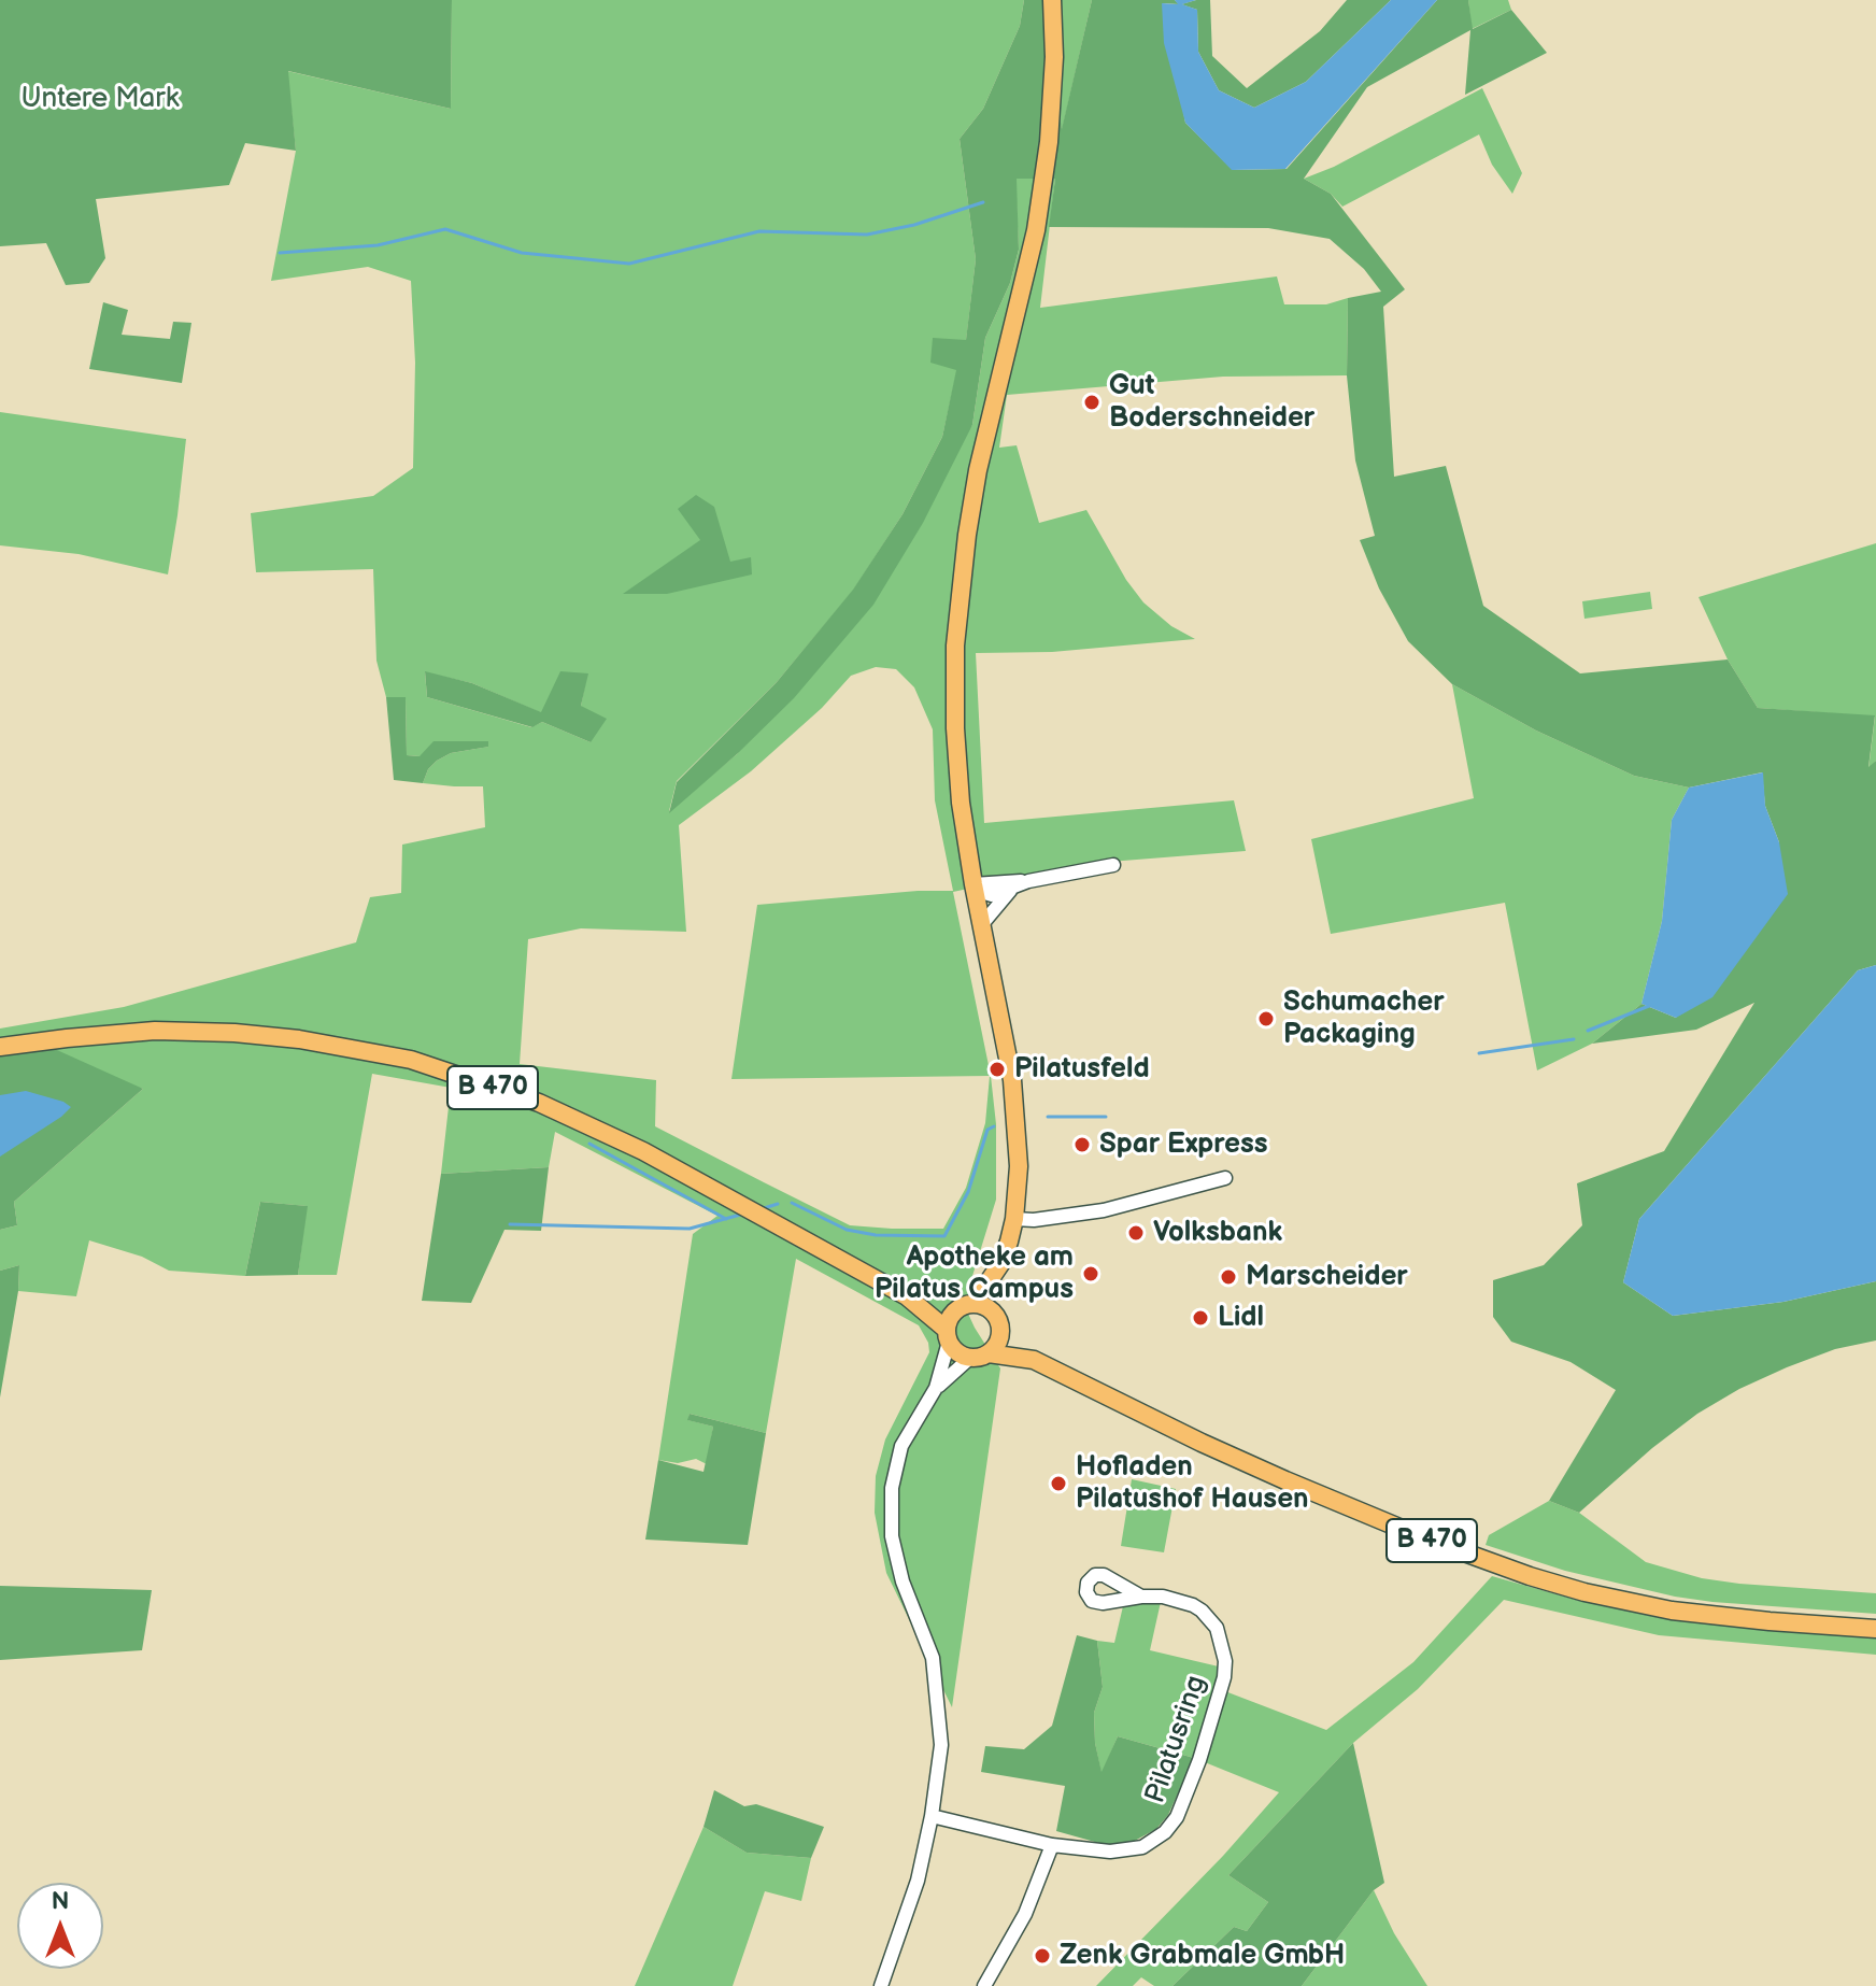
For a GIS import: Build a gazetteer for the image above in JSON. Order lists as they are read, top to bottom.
{
  "streets": {
    "main road": ["B 470"],
    "street": ["Pilatusring"]
  },
  "parks": ["Untere Mark"],
  "places": [
    "Gut Boderschneider",
    "Schumacher Packaging",
    "Pilatusfeld",
    "Spar Express",
    "Volksbank",
    "Apotheke am Pilatus Campus",
    "Marscheider",
    "Lidl",
    "Hofladen Pilatushof Hausen",
    "Zenk Grabmale GmbH"
  ],
  "north": "top"
}
